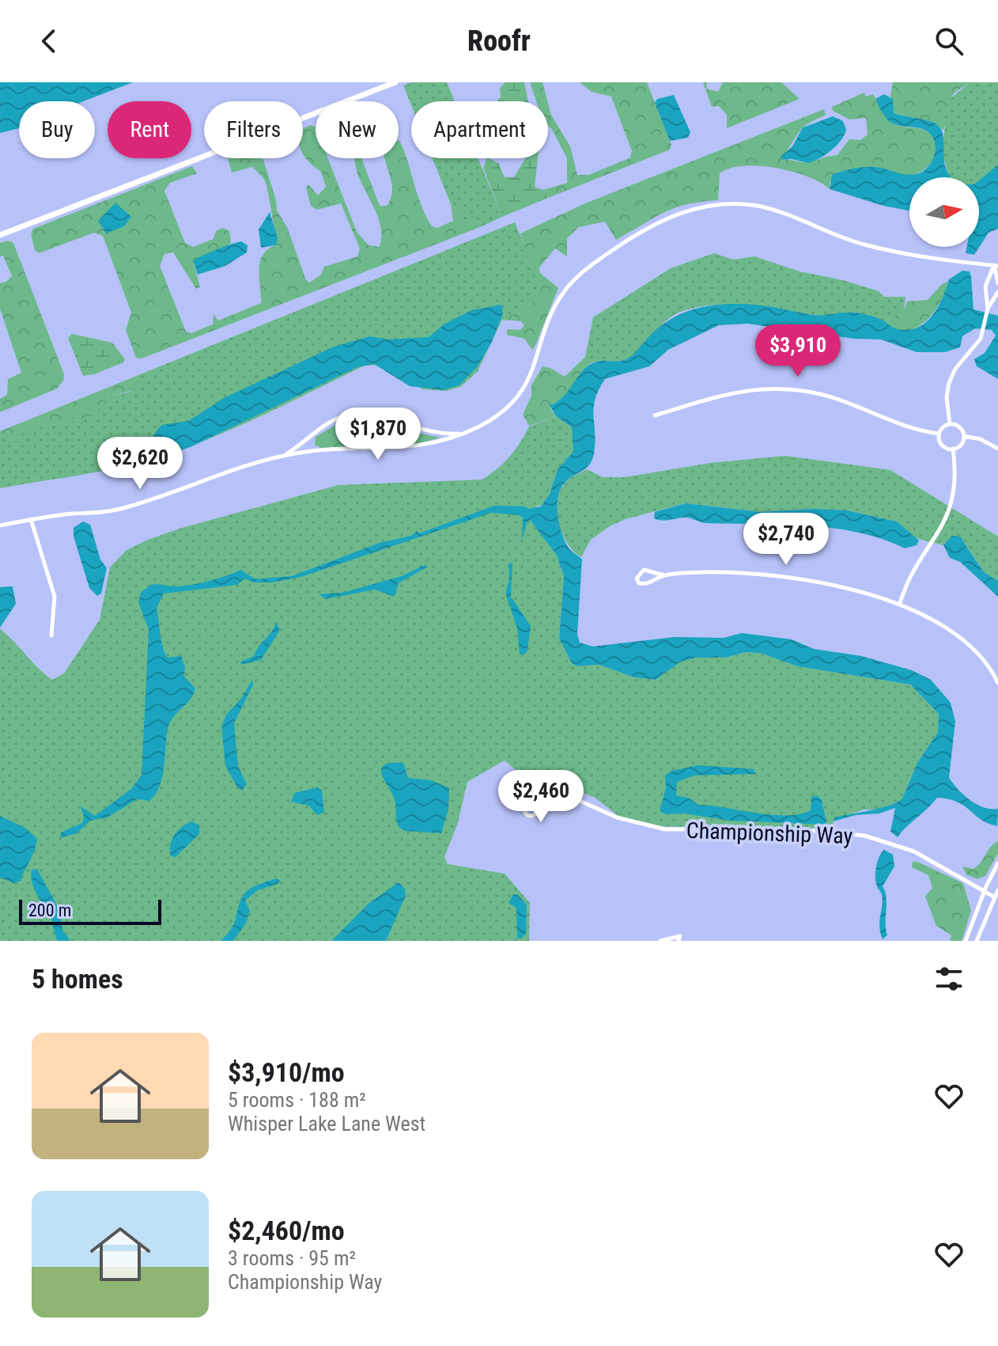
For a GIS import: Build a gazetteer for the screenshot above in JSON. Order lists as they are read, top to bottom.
{
  "streets": {
    "street": ["Championship Way"]
  },
  "scale_bar": "200 m",
  "north": "right",
  "page": {
    "header": "Roofr",
    "chip": [
      "Buy",
      "Rent",
      "Filters",
      "New",
      "Apartment"
    ],
    "price": [
      "$3,910",
      "$1,870",
      "$2,620",
      "$2,740",
      "$2,460"
    ],
    "scale": "200 m",
    "heading": "5 homes",
    "list": [
      {
        "name": "$3,910/mo",
        "note": "5 rooms · 188 m² · Whisper Lake Lane West"
      },
      {
        "name": "$2,460/mo",
        "note": "3 rooms · 95 m² · Championship Way"
      }
    ]
  }
}
